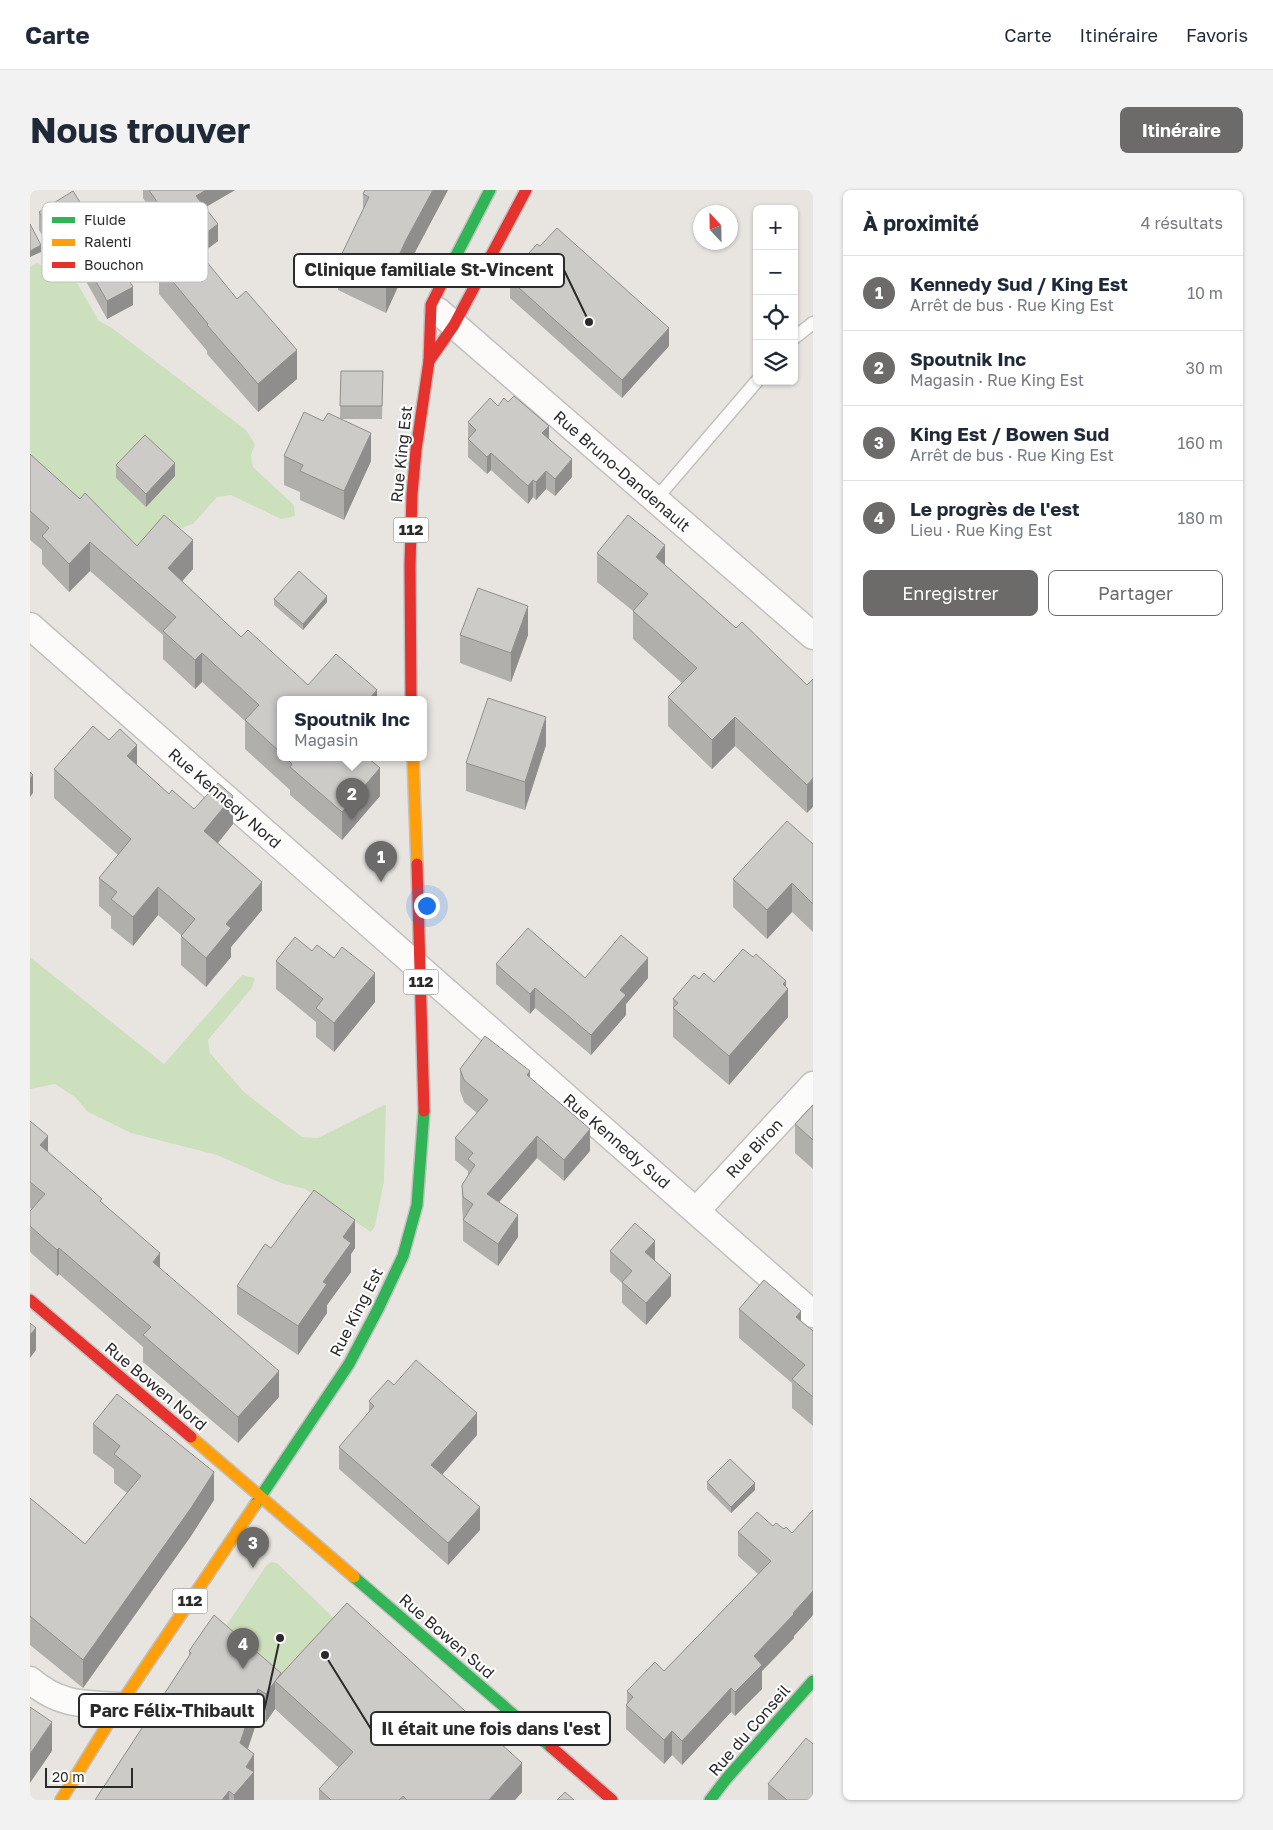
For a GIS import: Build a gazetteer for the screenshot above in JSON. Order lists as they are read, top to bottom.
{
  "streets": {
    "main road": [
      "Rue King Est",
      "112",
      "Rue Bowen Nord",
      "Rue Bowen Sud",
      "Rue du Conseil"
    ],
    "street": [
      "Rue Bruno-Dandenault",
      "Rue Kennedy Nord",
      "Rue Kennedy Sud",
      "Rue Biron"
    ]
  },
  "crossings": [
    ["Rue King Est", "Rue Bruno-Dandenault"],
    ["Rue King Est", "Rue Kennedy Nord"],
    ["Rue King Est", "Rue Kennedy Sud"],
    ["Rue King Est", "Rue Bowen Nord"],
    ["Rue King Est", "Rue Bowen Sud"],
    ["Rue Kennedy Nord", "Rue Kennedy Sud"],
    ["Rue Kennedy Sud", "Rue Biron"],
    ["Rue Bowen Nord", "Rue Bowen Sud"]
  ],
  "places": ["Clinique familiale St-Vincent", "Parc Félix-Thibault", "Il était une fois dans l'est"],
  "legend": ["Fluide", "Ralenti", "Bouchon"],
  "scale_bar": "20 m",
  "north": "top",
  "page": {
    "header": "Carte",
    "nav": ["Carte", "Itinéraire", "Favoris"],
    "buttons": [
      "Itinéraire",
      ["Enregistrer", "Partager"]
    ],
    "title": "Nous trouver",
    "heading": ["À proximité", "4 résultats"],
    "map_buttons": ["+", "−"],
    "list": [
      {
        "mark": "1",
        "name": "Kennedy Sud / King Est",
        "note": "Arrêt de bus · Rue King Est",
        "value": "10 m"
      },
      {
        "mark": "2",
        "name": "Spoutnik Inc",
        "note": "Magasin · Rue King Est",
        "value": "30 m"
      },
      {
        "mark": "3",
        "name": "King Est / Bowen Sud",
        "note": "Arrêt de bus · Rue King Est",
        "value": "160 m"
      },
      {
        "mark": "4",
        "name": "Le progrès de l'est",
        "note": "Lieu · Rue King Est",
        "value": "180 m"
      }
    ],
    "popup": ["Spoutnik Inc", "Magasin"],
    "pins": [
      "2",
      "1",
      "3",
      "4"
    ],
    "scale": "20 m"
  }
}
